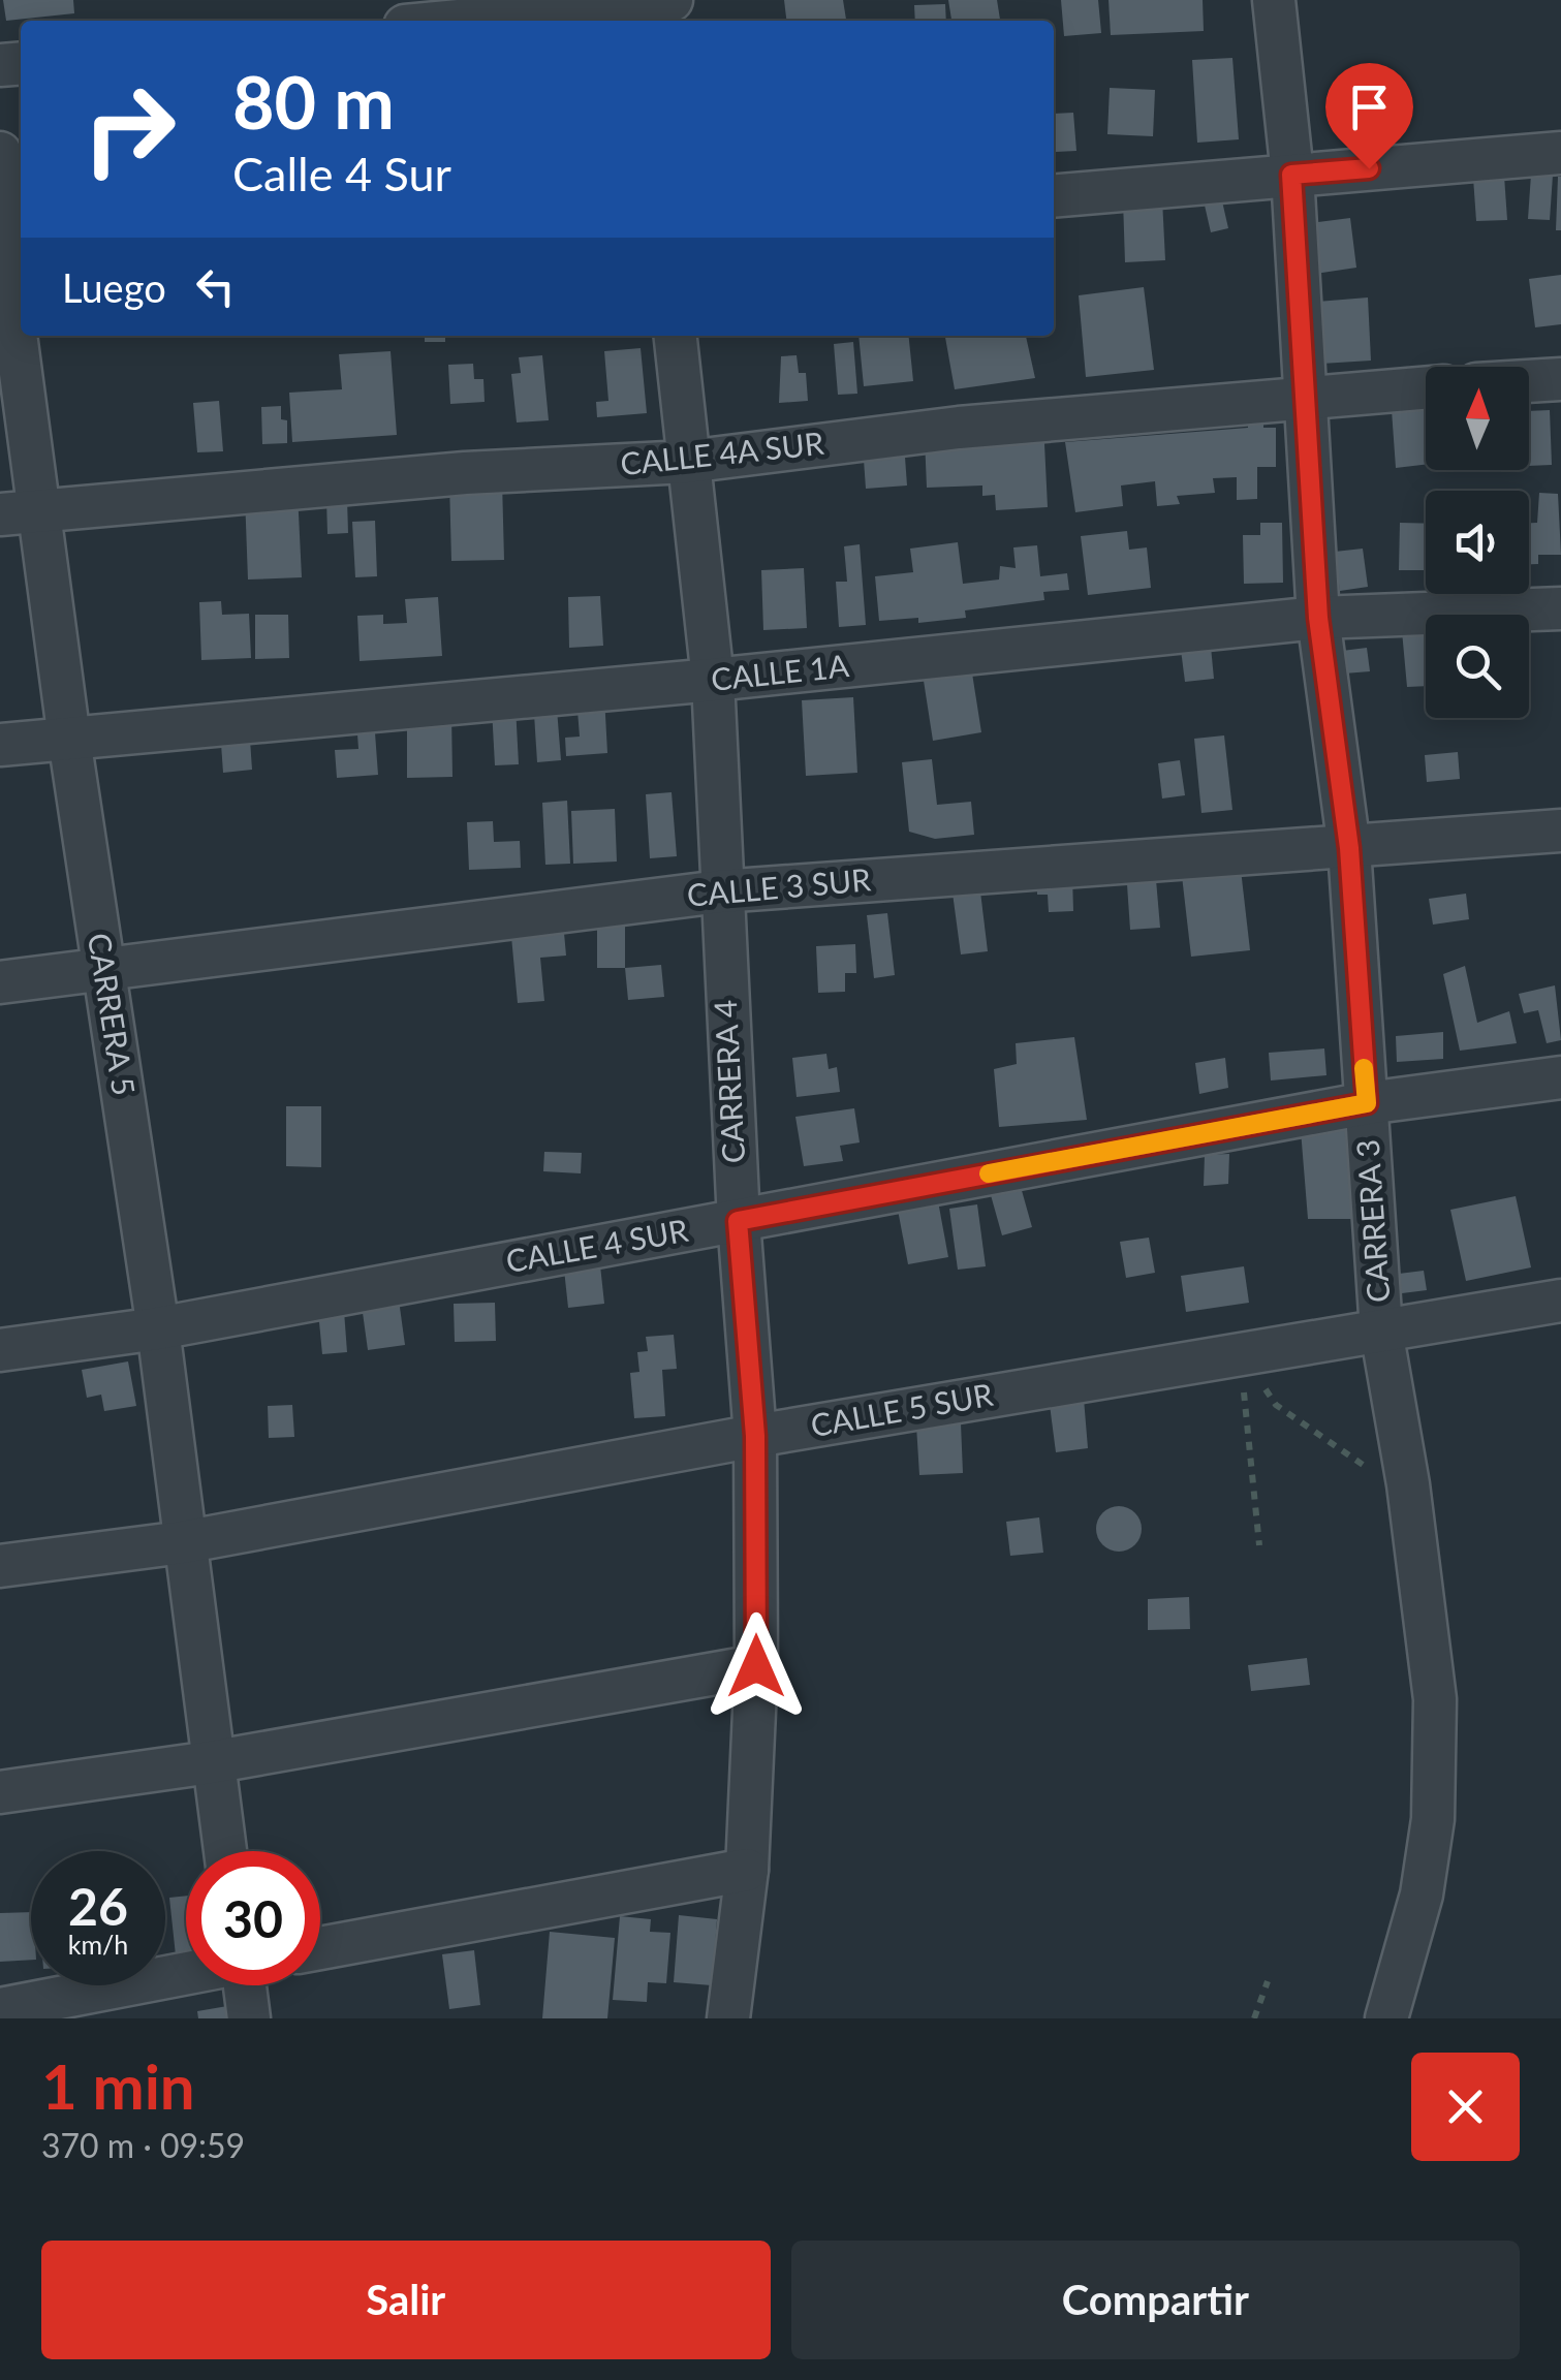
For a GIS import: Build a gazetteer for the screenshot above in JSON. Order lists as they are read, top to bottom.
{
  "streets": {
    "street": [
      "CALLE 4A SUR",
      "CALLE 1A",
      "CALLE 3 SUR",
      "CARRERA 5",
      "CARRERA 4",
      "CARRERA 3",
      "CALLE 4 SUR",
      "CALLE 5 SUR"
    ]
  },
  "crossings": [
    ["CALLE 4A SUR", "CARRERA 5"],
    ["CALLE 4A SUR", "CARRERA 4"],
    ["CALLE 4A SUR", "CARRERA 3"],
    ["CALLE 1A", "CARRERA 5"],
    ["CALLE 1A", "CARRERA 4"],
    ["CALLE 1A", "CARRERA 3"],
    ["CALLE 3 SUR", "CARRERA 5"],
    ["CALLE 3 SUR", "CARRERA 4"],
    ["CALLE 3 SUR", "CARRERA 3"],
    ["CARRERA 5", "CALLE 4 SUR"],
    ["CARRERA 5", "CALLE 5 SUR"],
    ["CARRERA 4", "CALLE 4 SUR"],
    ["CARRERA 4", "CALLE 5 SUR"],
    ["CARRERA 3", "CALLE 4 SUR"],
    ["CARRERA 3", "CALLE 5 SUR"]
  ],
  "north": "top",
  "page": {
    "turn": ["80 m", "Calle 4 Sur"],
    "then": "Luego",
    "speed": "26 km/h",
    "limit": "30",
    "heading": ["1 min", "370 m · 09:59"],
    "buttons": ["Salir", "Compartir"]
  }
}
